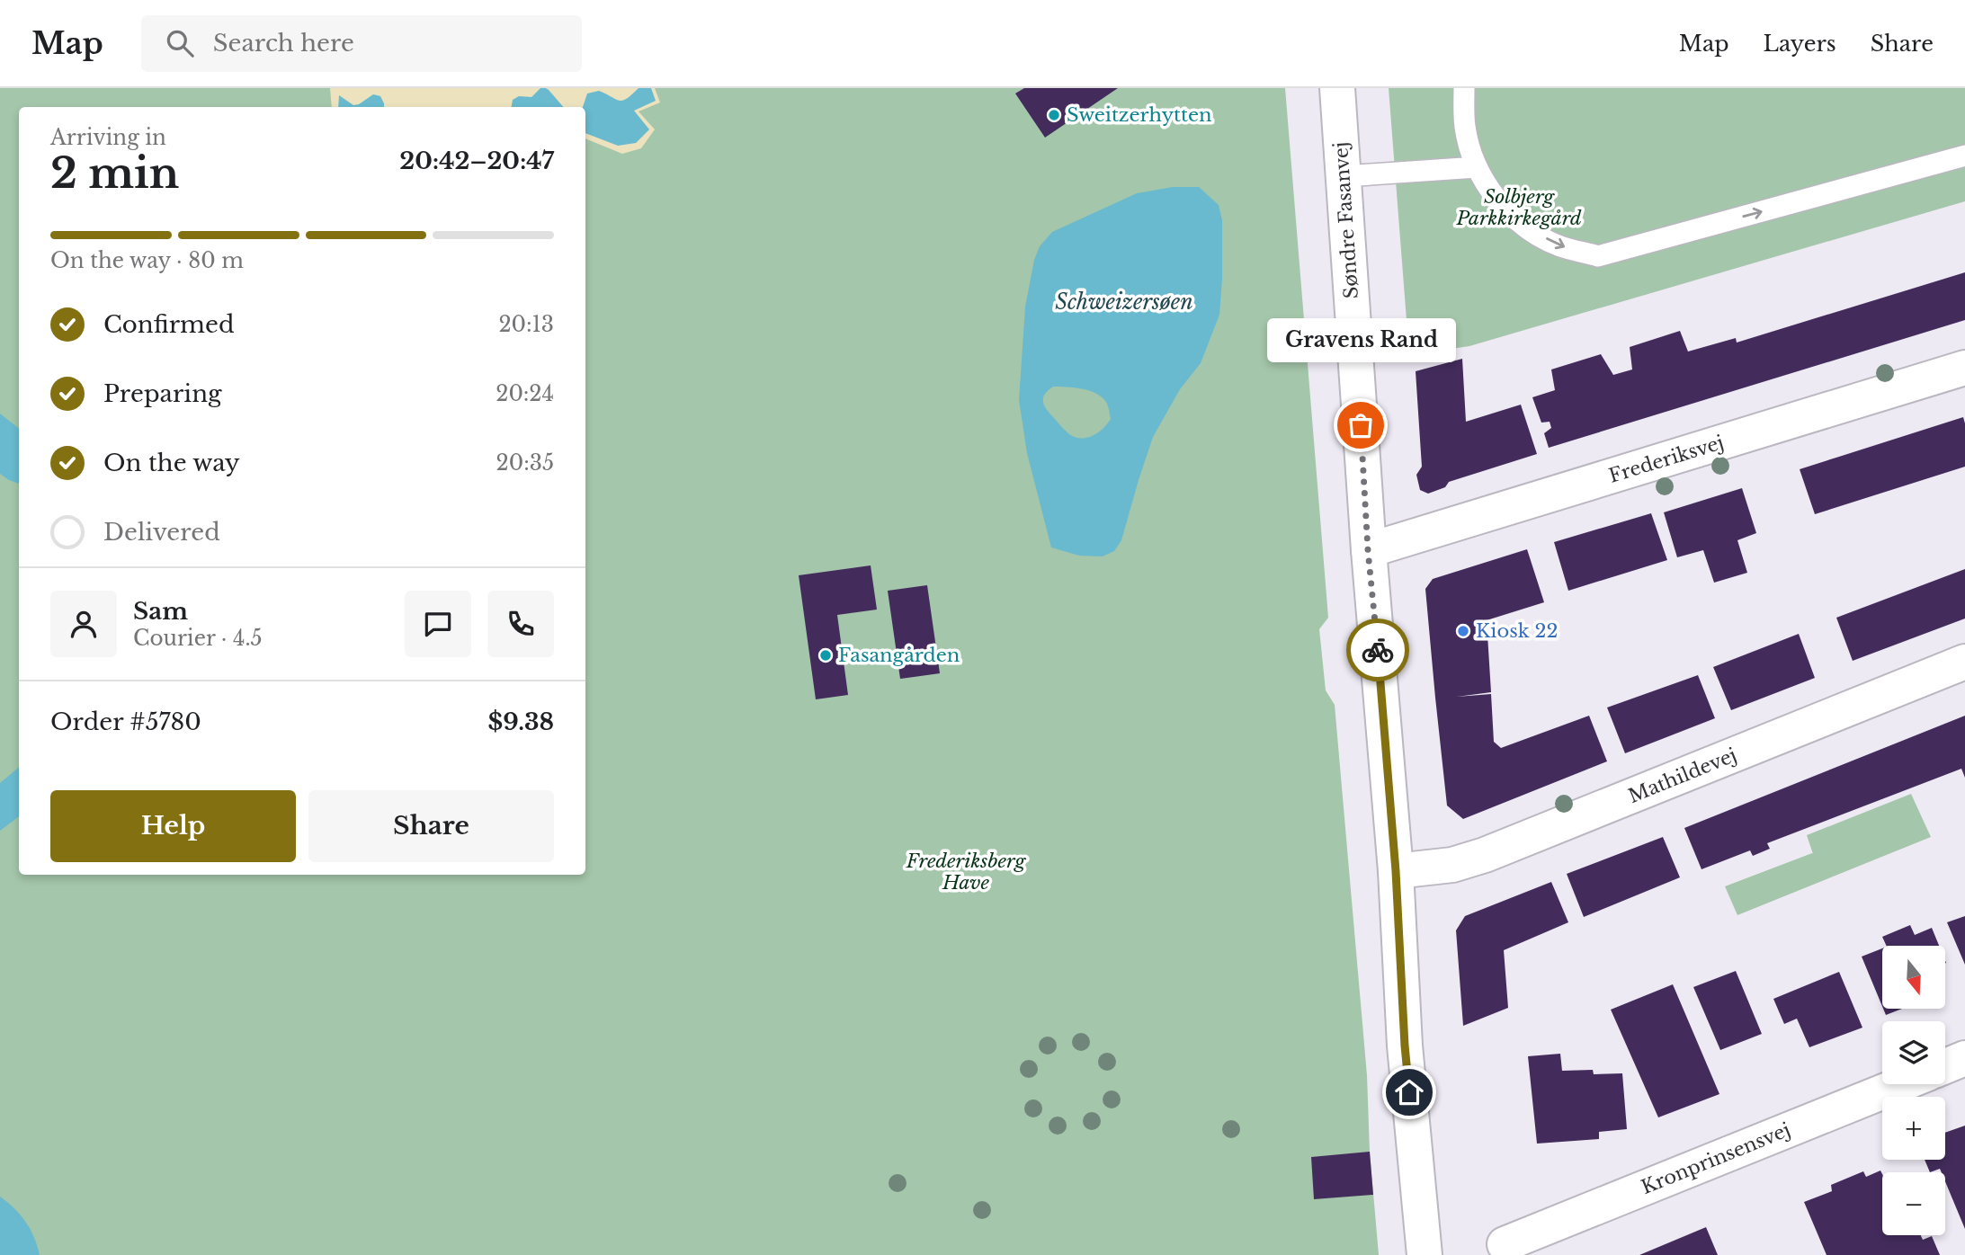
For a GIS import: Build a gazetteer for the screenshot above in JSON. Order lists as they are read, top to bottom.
{
  "streets": {
    "street": [
      "Søndre Fasanvej",
      "Frederiksvej",
      "Mathildevej",
      "Kronprinsensvej"
    ]
  },
  "crossings": [
    ["Søndre Fasanvej", "Frederiksvej"],
    ["Søndre Fasanvej", "Mathildevej"]
  ],
  "water": ["Schweizersøen"],
  "parks": ["Solbjerg Parkkirkegård", "Frederiksberg Have"],
  "places": [
    "Sweitzerhytten",
    "Gravens Rand",
    "Kiosk 22",
    "Fasangården"
  ],
  "north": "bottom",
  "page": {
    "header": "Map",
    "search": "Search here",
    "nav": ["Map", "Layers", "Share"],
    "heading": ["2 min", "Arriving in", "20:42–20:47"],
    "panel": [
      "Sam",
      "Courier · 4.5",
      "Order #5780",
      "$9.38"
    ],
    "bar": "On the way · 80 m",
    "list": [
      ["Confirmed", "20:13"],
      ["Preparing", "20:24"],
      ["On the way", "20:35"],
      "Delivered"
    ],
    "bubble": "Gravens Rand",
    "buttons": ["Help", "Share"],
    "map_buttons": ["+", "−"]
  }
}
